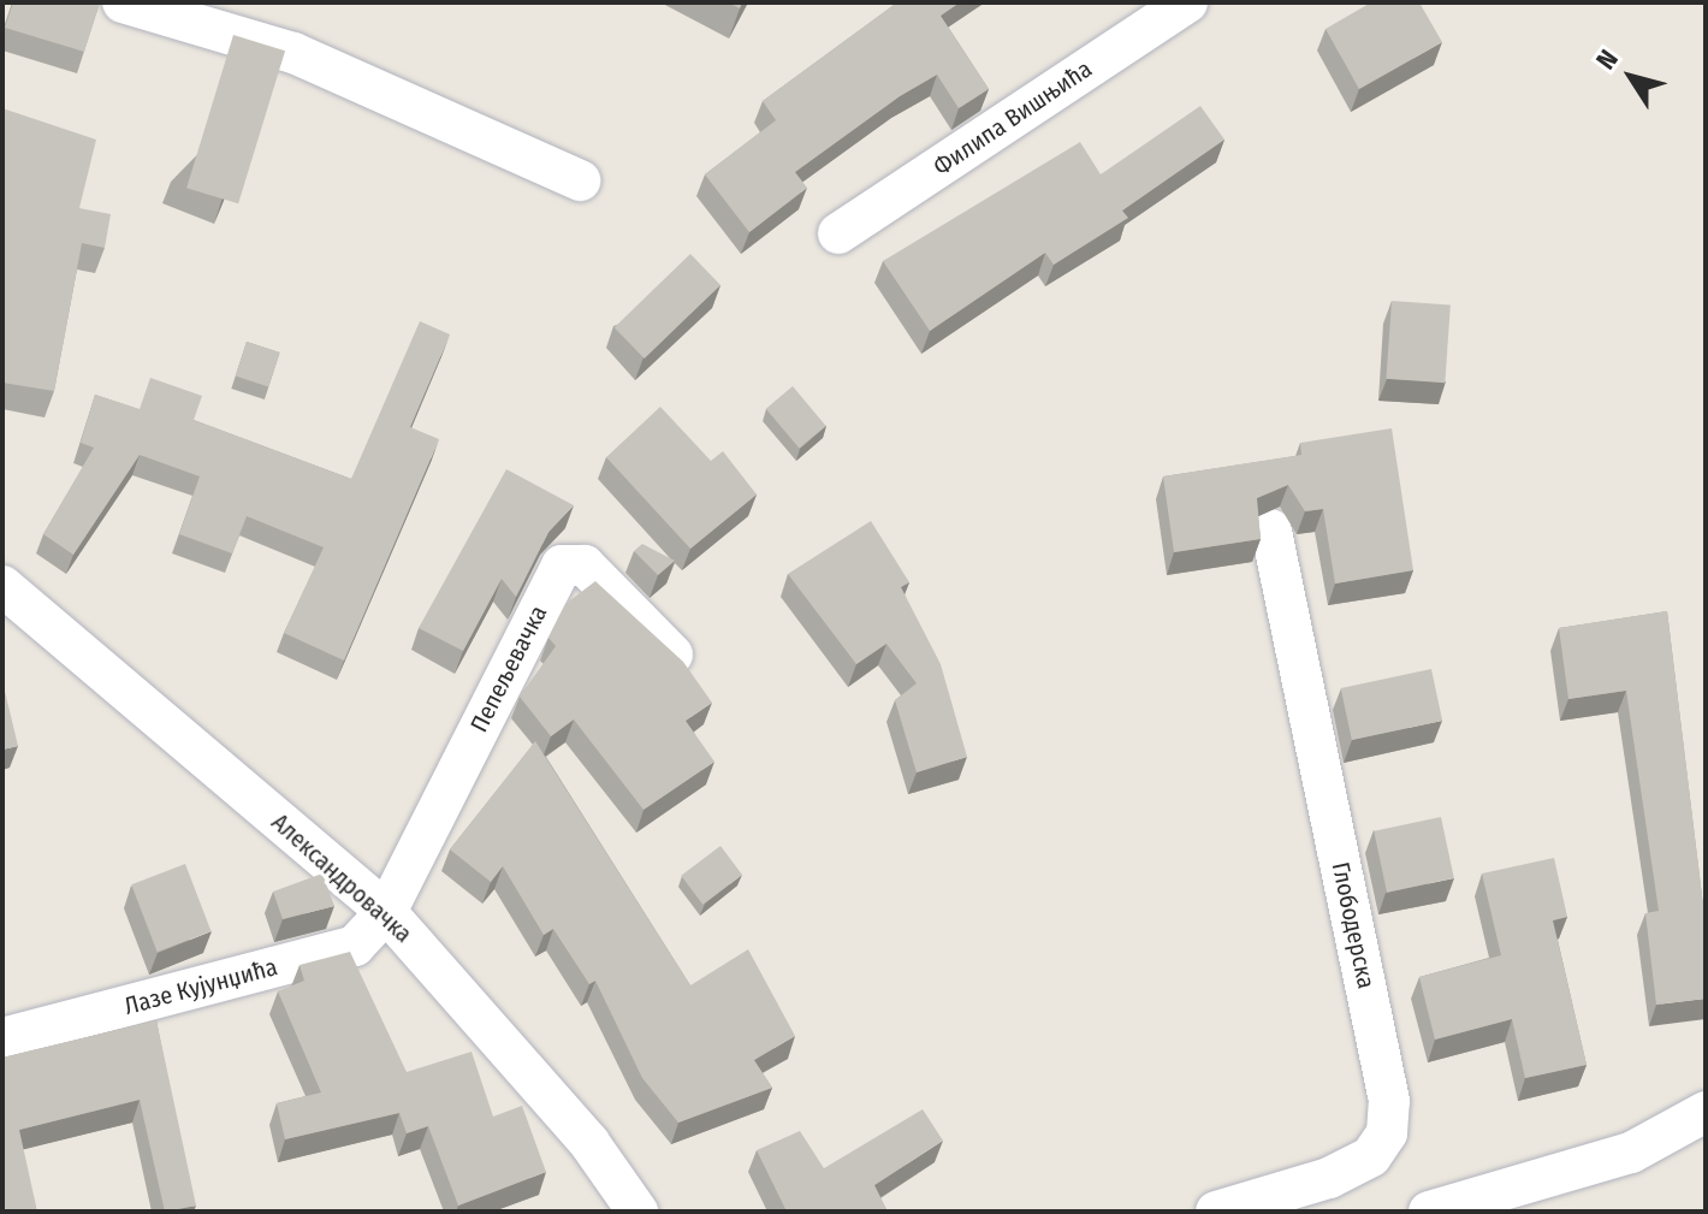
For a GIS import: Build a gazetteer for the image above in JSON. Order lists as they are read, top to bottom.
{
  "streets": {
    "street": [
      "Филипа Вишњића",
      "Пепељевачка",
      "Александровачка",
      "Глободерска",
      "Лазе Кујунџића"
    ]
  },
  "crossings": [
    ["Пепељевачка", "Александровачка"],
    ["Пепељевачка", "Лазе Кујунџића"],
    ["Александровачка", "Лазе Кујунџића"]
  ],
  "north": "top left"
}
